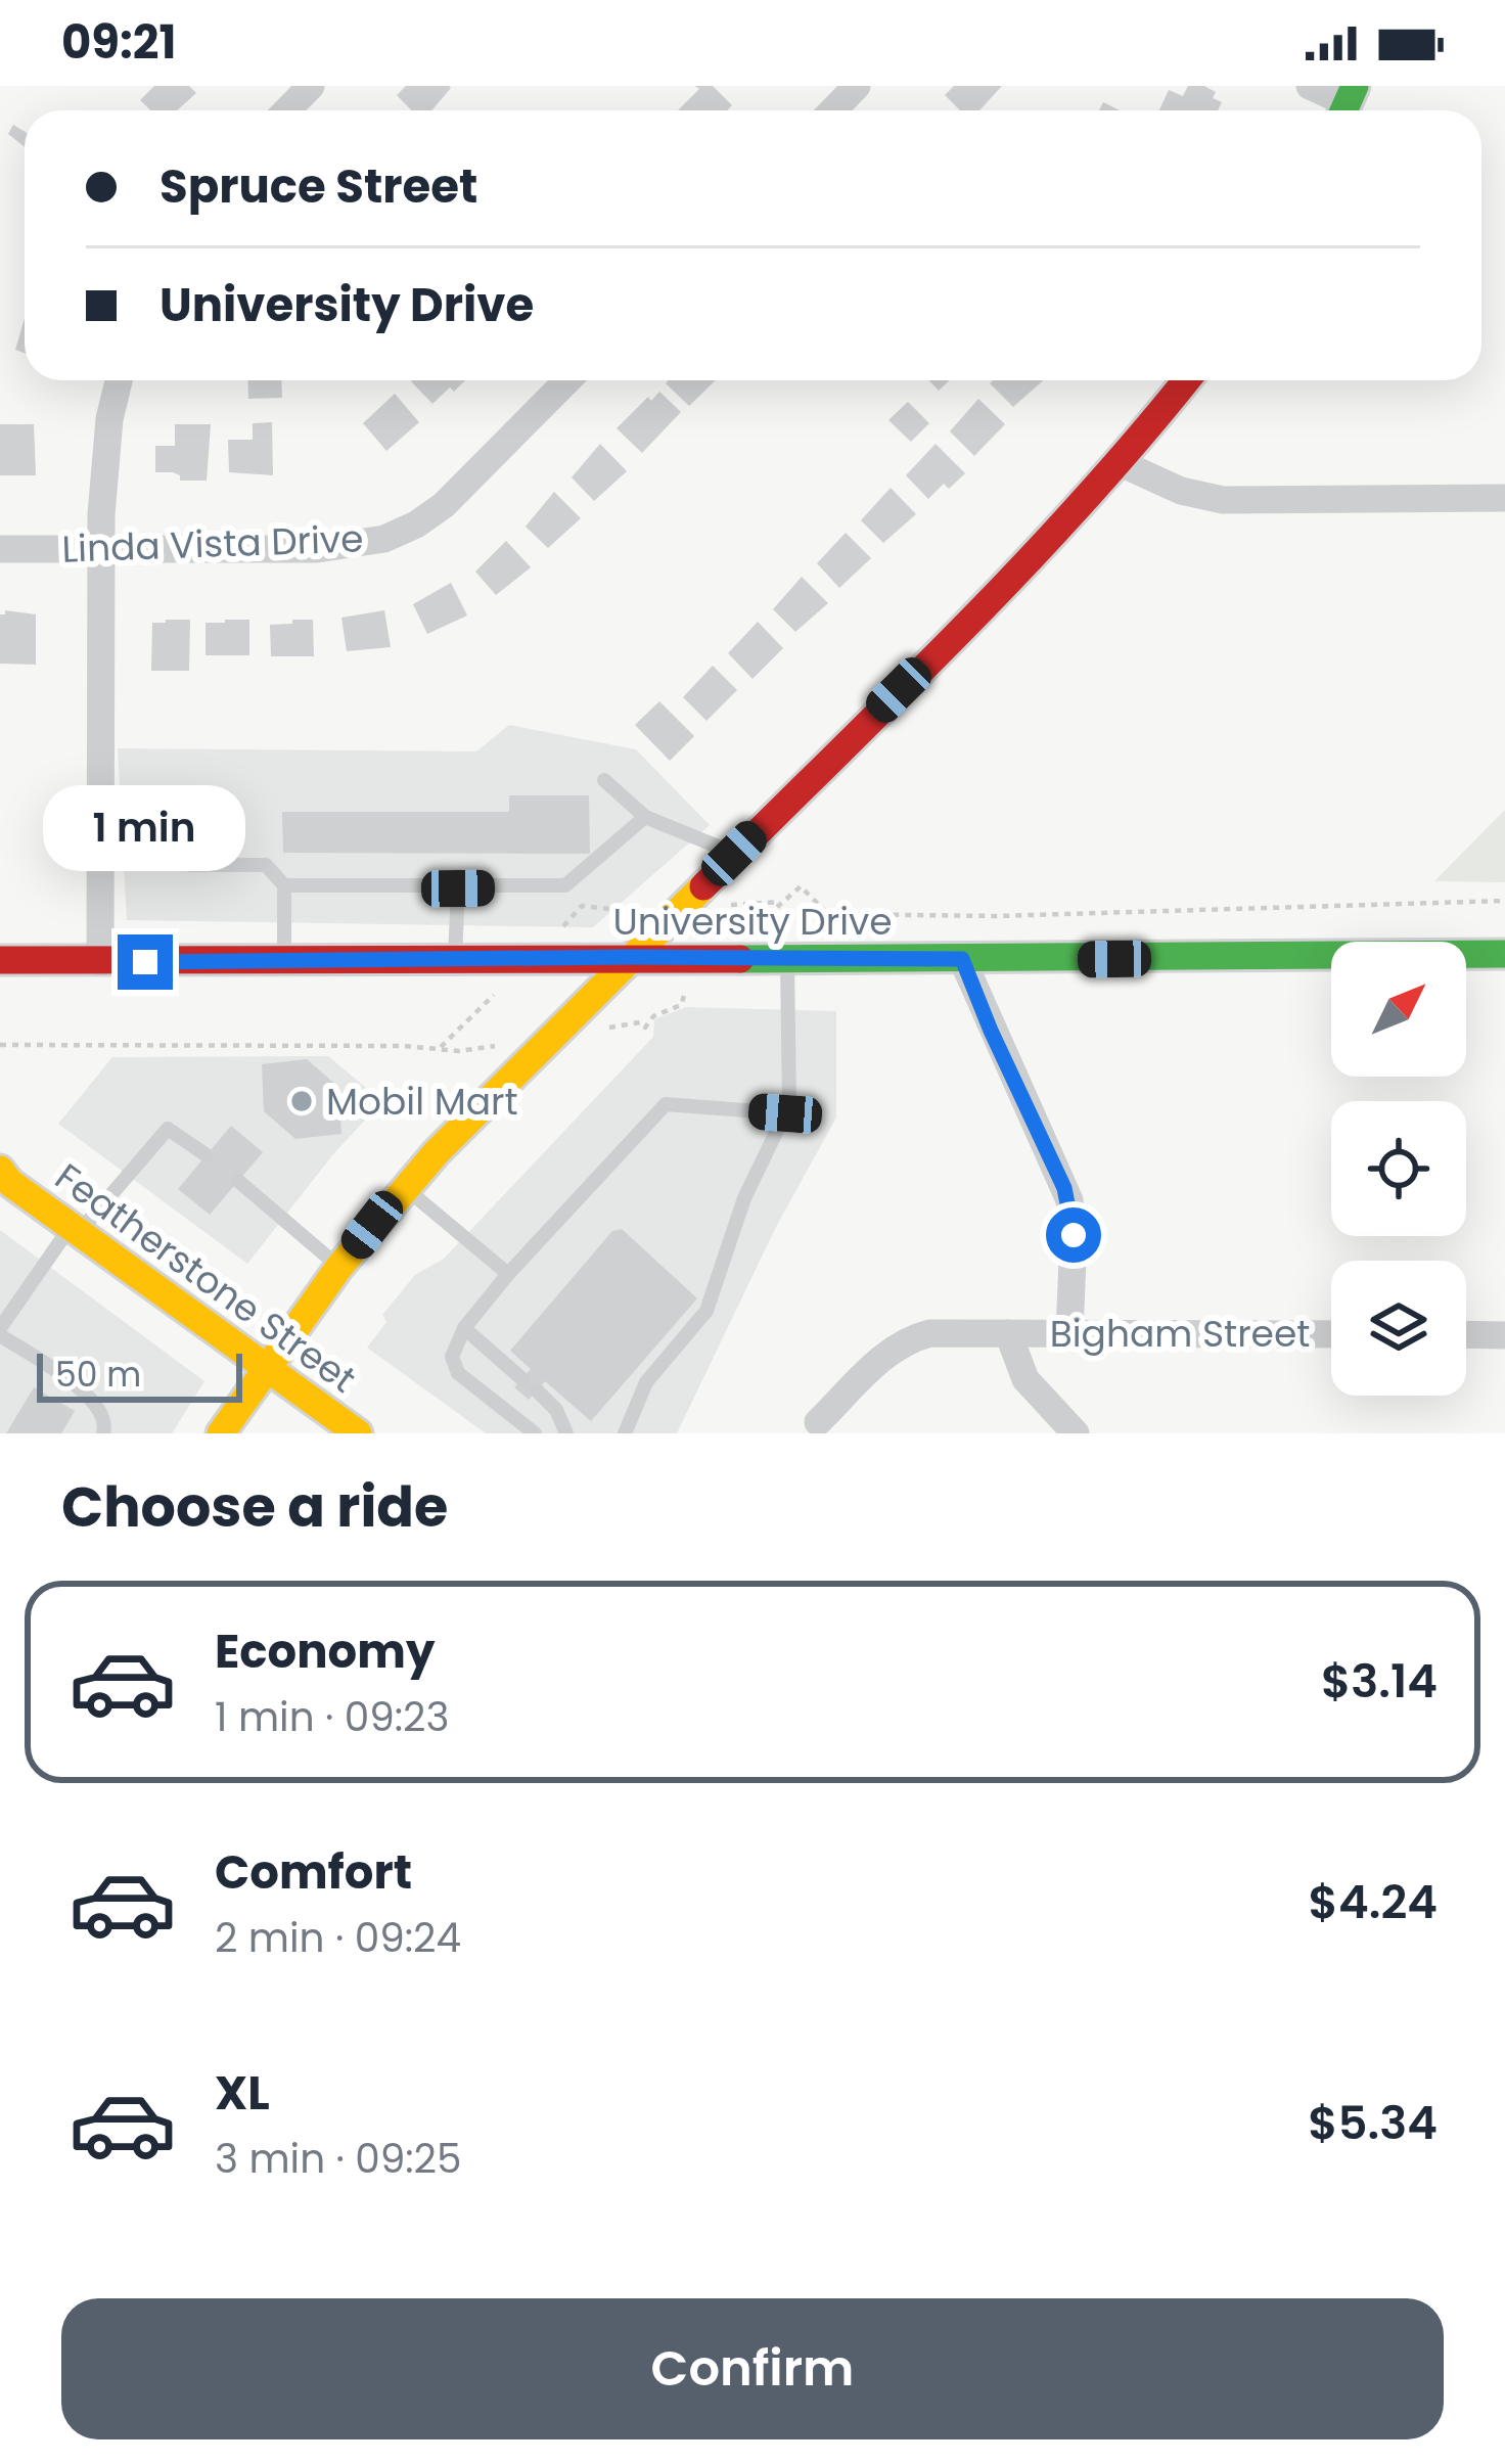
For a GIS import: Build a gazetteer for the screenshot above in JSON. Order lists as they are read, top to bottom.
{
  "streets": {
    "main road": ["University Drive", "Featherstone Street"],
    "street": ["Linda Vista Drive", "Bigham Street"]
  },
  "places": ["Mobil Mart"],
  "scale_bar": "50 m",
  "north": "top right",
  "page": {
    "status": "09:21",
    "banner": ["Spruce Street", "University Drive"],
    "bubble": "1 min",
    "scale": "50 m",
    "heading": "Choose a ride",
    "list": [
      {
        "name": "Economy",
        "note": "1 min · 09:23",
        "value": "$3.14"
      },
      {
        "name": "Comfort",
        "note": "2 min · 09:24",
        "value": "$4.24"
      },
      {
        "name": "XL",
        "note": "3 min · 09:25",
        "value": "$5.34"
      }
    ],
    "buttons": "Confirm"
  }
}
